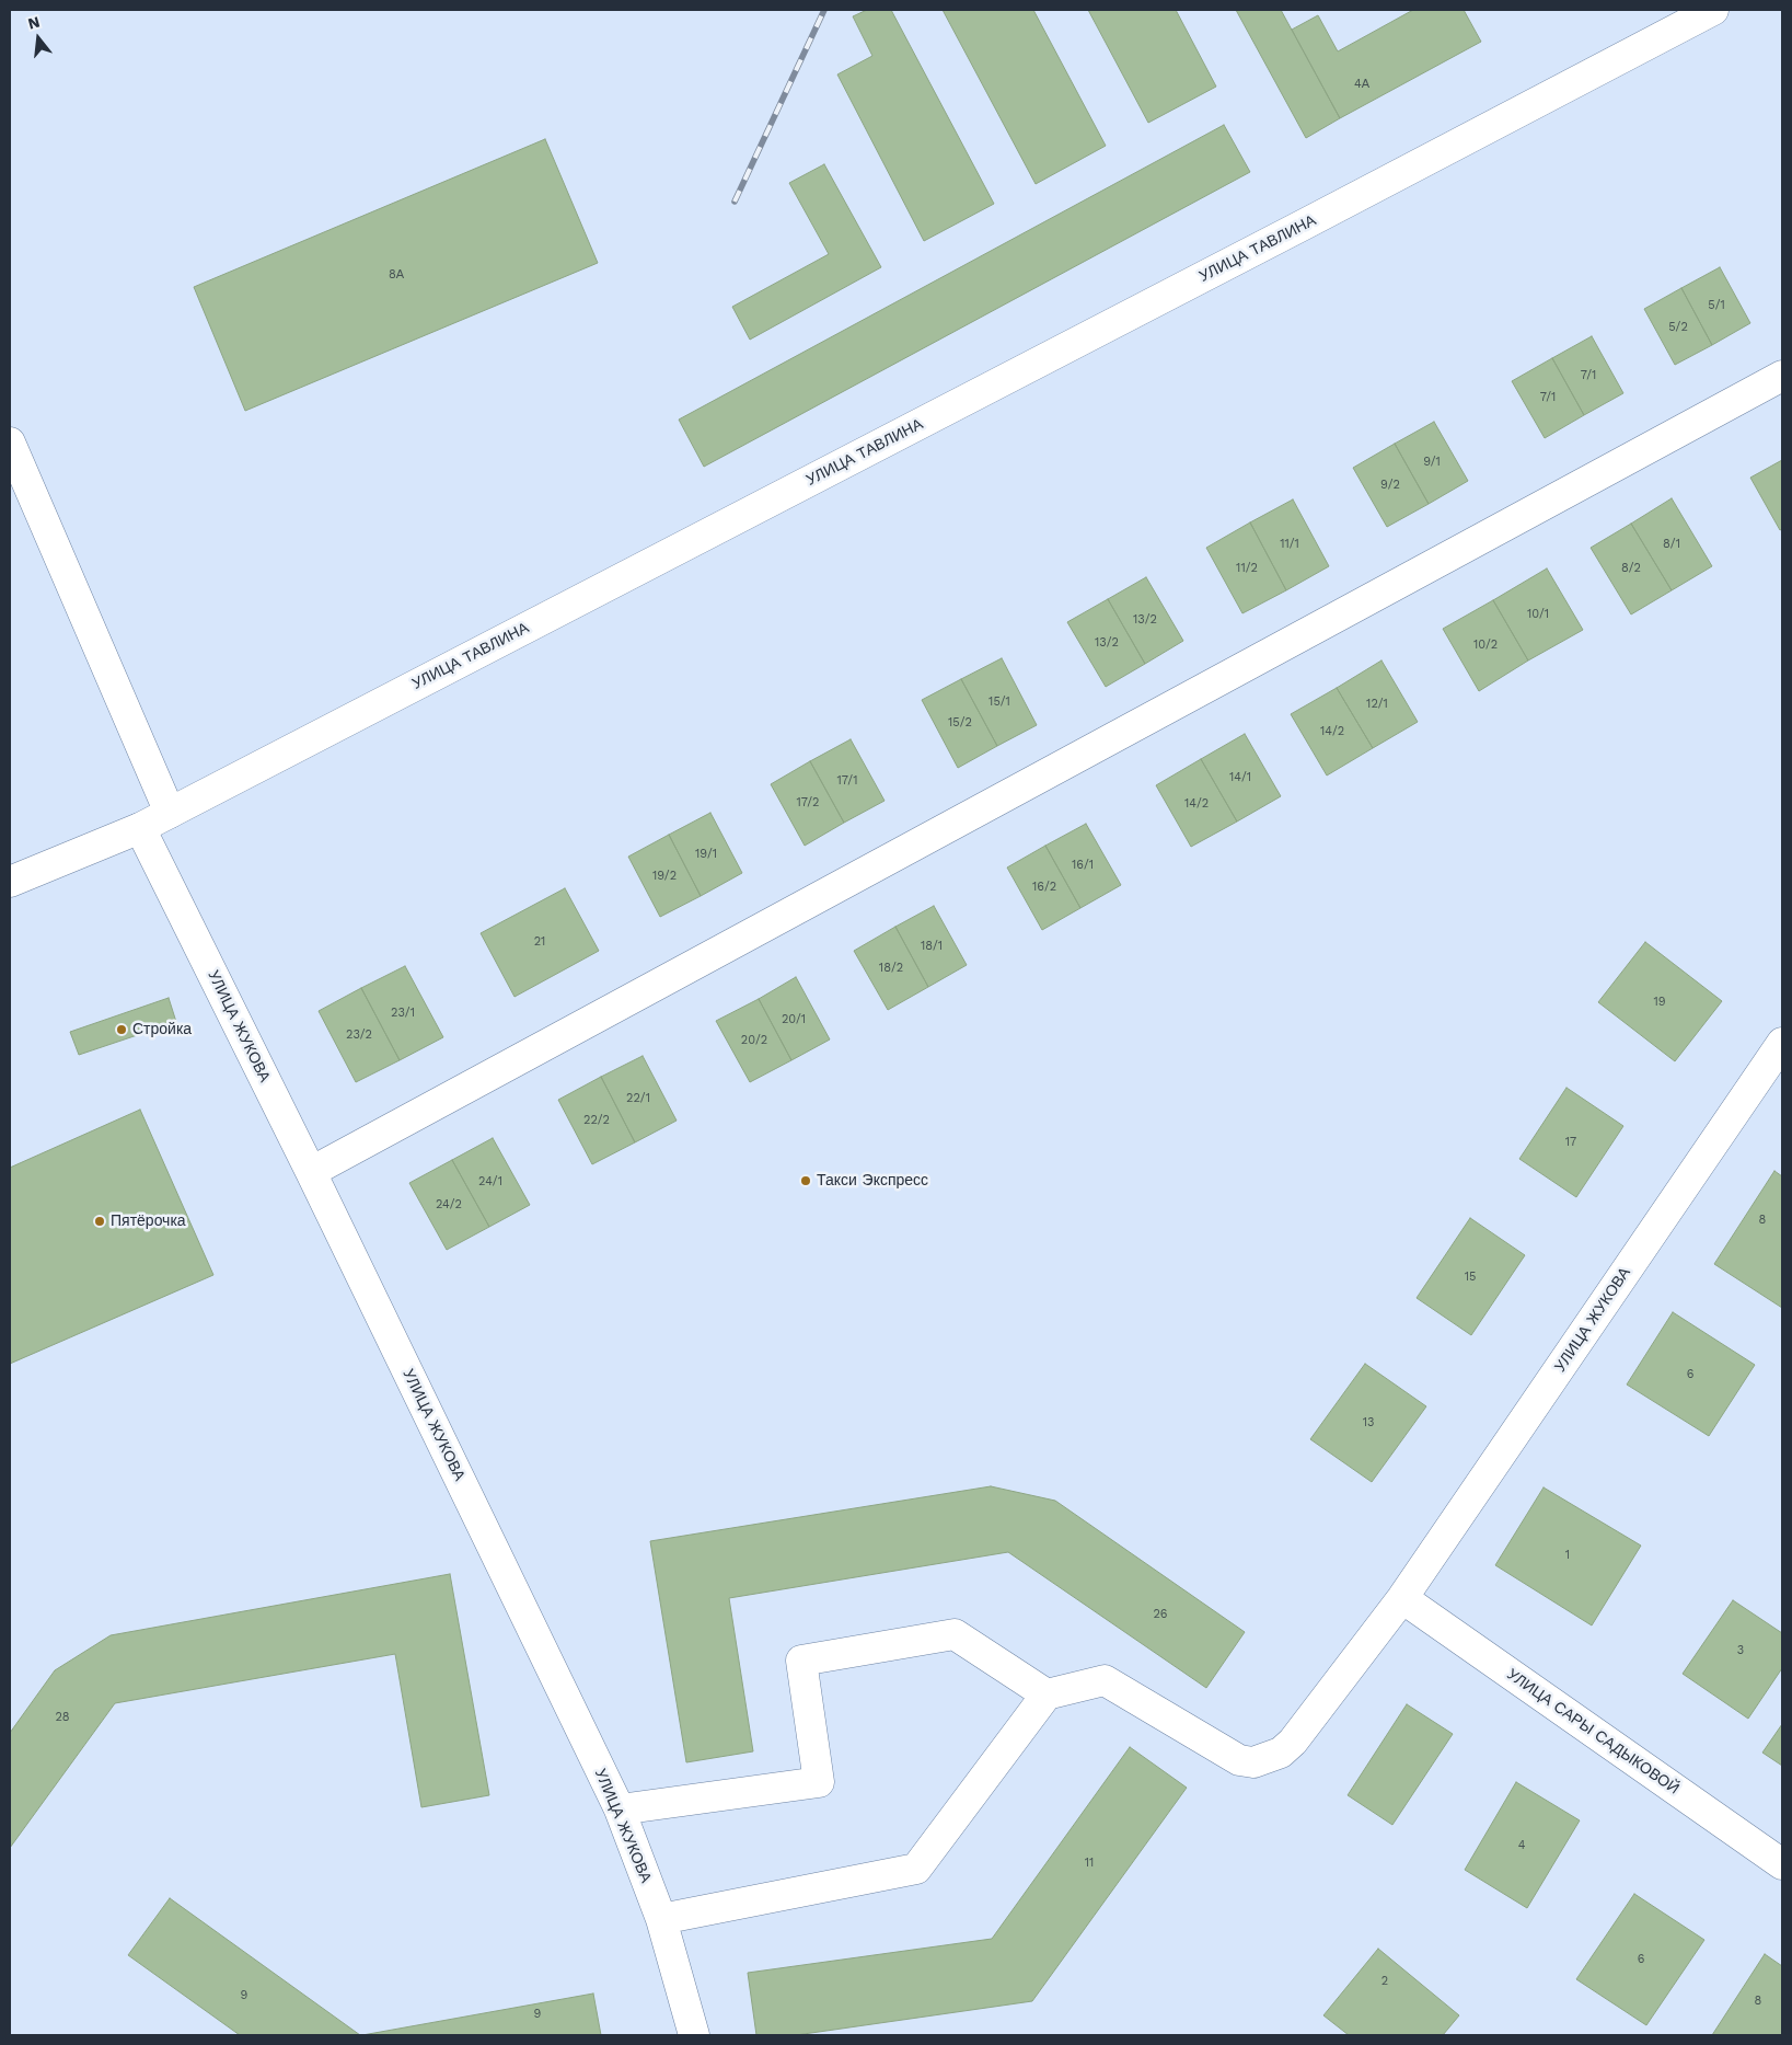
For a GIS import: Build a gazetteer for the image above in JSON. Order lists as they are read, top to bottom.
{
  "streets": {
    "street": ["УЛИЦА ТАВЛИНА", "УЛИЦА ЖУКОВА", "УЛИЦА САРЫ САДЫКОВОЙ"]
  },
  "crossings": [
    ["УЛИЦА ТАВЛИНА", "УЛИЦА ЖУКОВА"],
    ["УЛИЦА ЖУКОВА", "УЛИЦА САРЫ САДЫКОВОЙ"]
  ],
  "places": ["Стройка", "Такси Экспресс", "Пятёрочка"],
  "house_numbers": [
    "4А",
    "8А",
    "5/1",
    "5/2",
    "7/1",
    "7/1",
    "9/1",
    "9/2",
    "11/1",
    "8/1",
    "11/2",
    "8/2",
    "10/1",
    "13/2",
    "13/2",
    "10/2",
    "15/1",
    "12/1",
    "15/2",
    "14/2",
    "14/1",
    "17/1",
    "17/2",
    "14/2",
    "19/1",
    "16/1",
    "19/2",
    "16/2",
    "21",
    "18/1",
    "18/2",
    "19",
    "23/1",
    "20/1",
    "23/2",
    "20/2",
    "22/1",
    "22/2",
    "17",
    "24/1",
    "24/2",
    "8",
    "15",
    "6",
    "13",
    "1",
    "26",
    "3",
    "28",
    "4",
    "11",
    "6",
    "2",
    "9",
    "8",
    "9"
  ],
  "north": "top"
}
